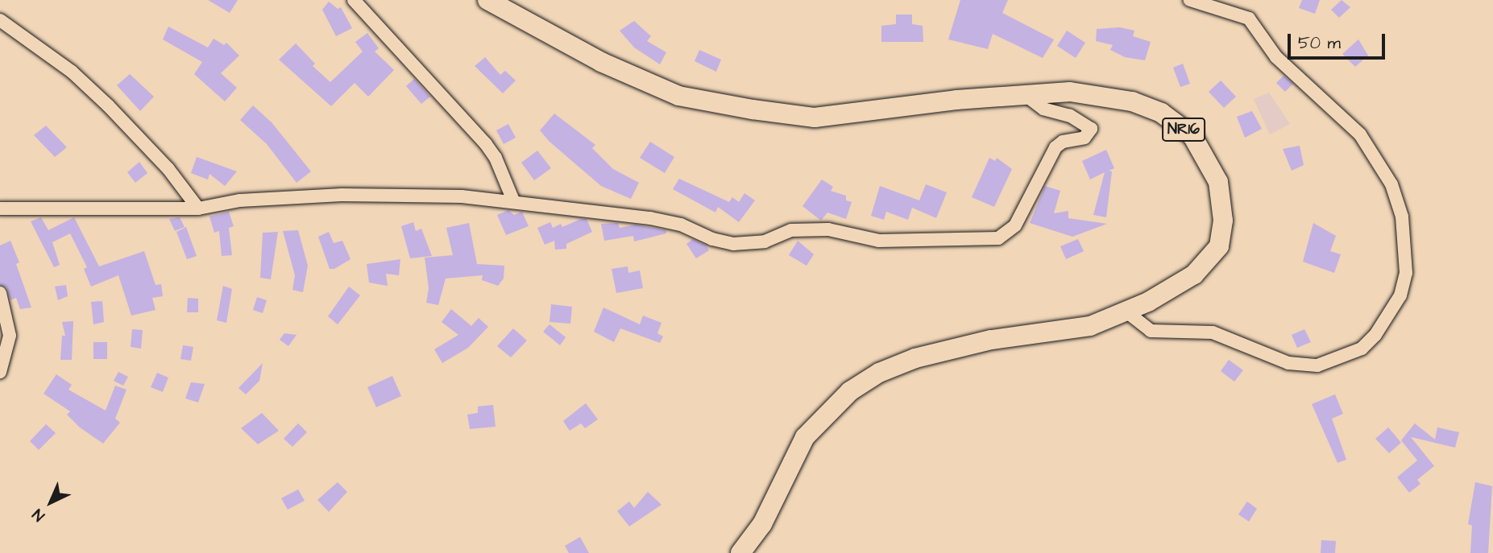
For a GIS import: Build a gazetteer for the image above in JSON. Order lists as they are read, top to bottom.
{
  "streets": {
    "main road": ["NR16"]
  },
  "scale_bar": "50 m",
  "north": "bottom left"
}
